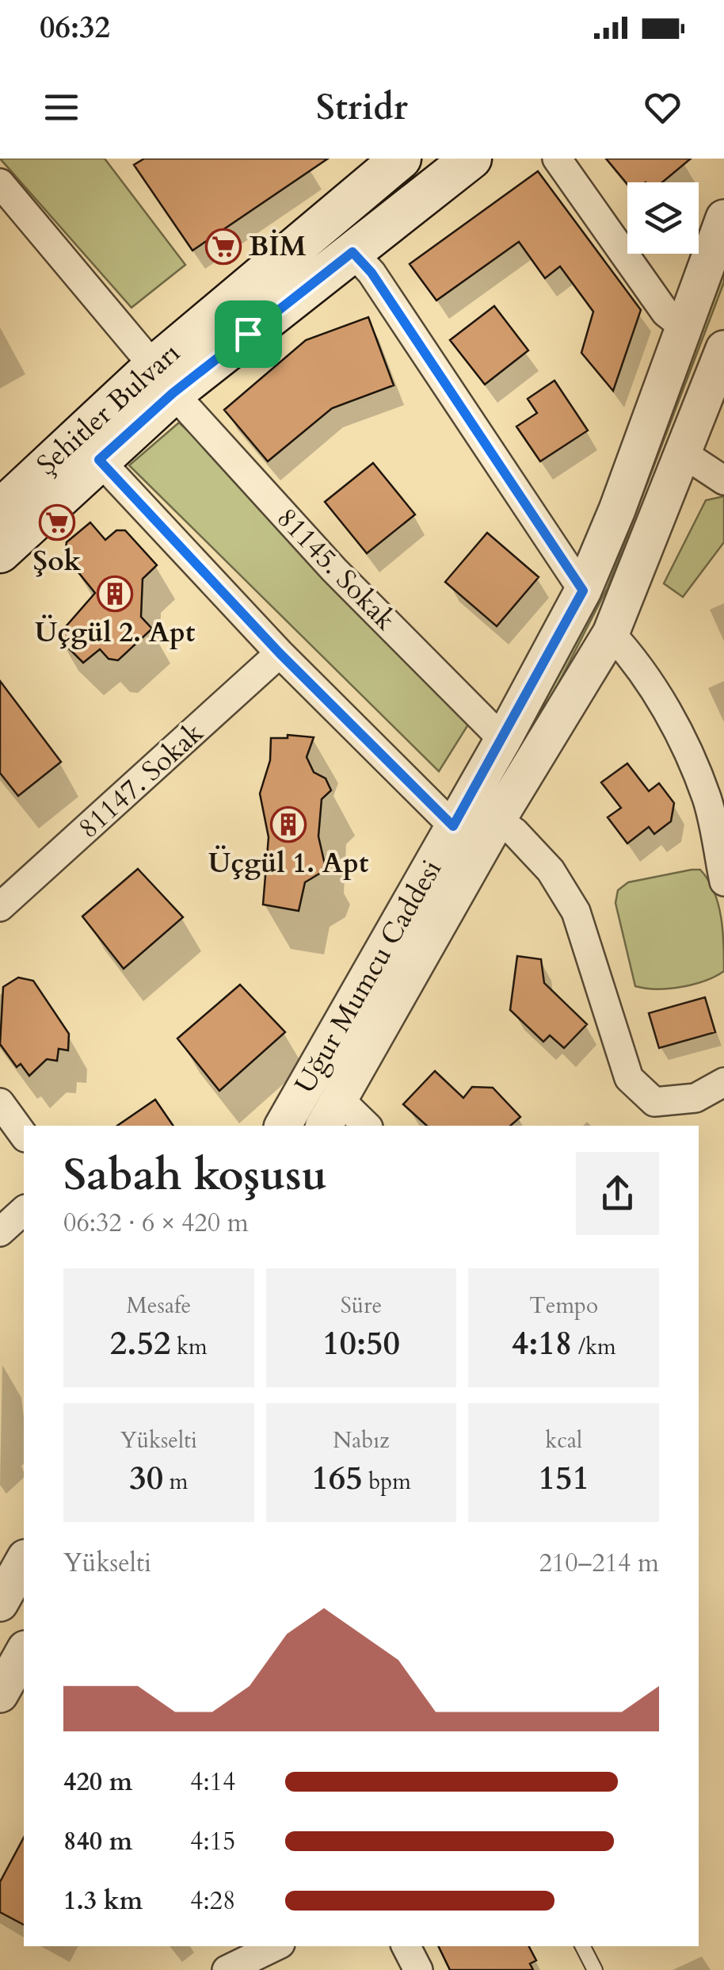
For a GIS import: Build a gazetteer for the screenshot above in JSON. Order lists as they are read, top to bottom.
{
  "streets": {
    "main road": ["Şehitler Bulvarı"],
    "street": ["81145. Sokak", "81147. Sokak", "Uğur Mumcu Caddesi"]
  },
  "crossings": [
    ["Şehitler Bulvarı", "81145. Sokak"],
    ["81145. Sokak", "Uğur Mumcu Caddesi"]
  ],
  "places": {
    "supermarket": ["BİM", "Şok"],
    "building": ["Üçgül 2. Apt", "Üçgül 1. Apt"]
  },
  "page": {
    "status": "06:32",
    "header": "Stridr",
    "heading": ["Sabah koşusu", "06:32 · 6 × 420 m"],
    "stats": [
      ["Mesafe", "2.52 km"],
      ["Süre", "10:50"],
      ["Tempo", "4:18 /km"],
      ["Yükselti", "30 m"],
      ["Nabız", "165 bpm"],
      ["kcal", "151"]
    ],
    "chart": ["Yükselti", "210–214 m"],
    "list": [
      {
        "name": "420 m",
        "note": "4:14"
      },
      {
        "name": "840 m",
        "note": "4:15"
      },
      {
        "name": "1.3 km",
        "note": "4:28"
      }
    ]
  }
}
